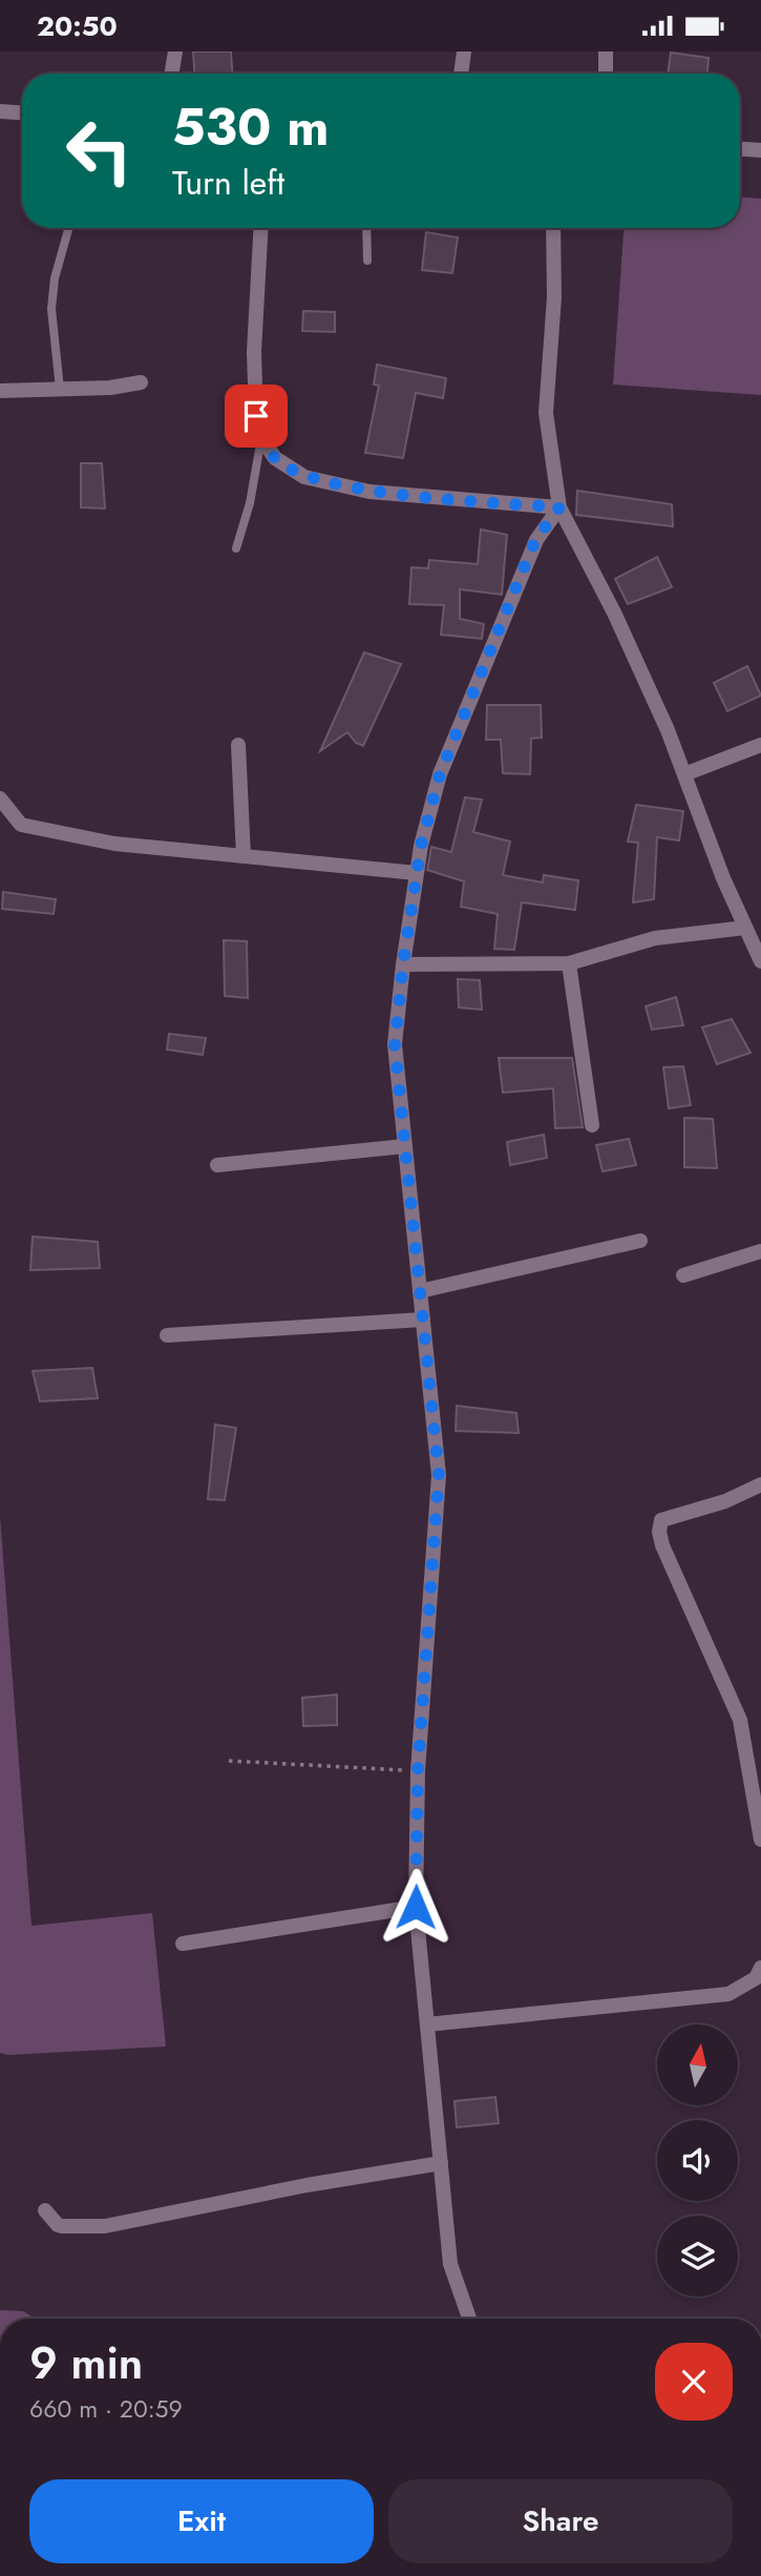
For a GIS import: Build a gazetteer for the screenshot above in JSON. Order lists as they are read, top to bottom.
{
  "north": "top",
  "page": {
    "status": "20:50",
    "turn": ["530 m", "Turn left"],
    "heading": ["9 min", "660 m · 20:59"],
    "buttons": ["Exit", "Share"]
  }
}
